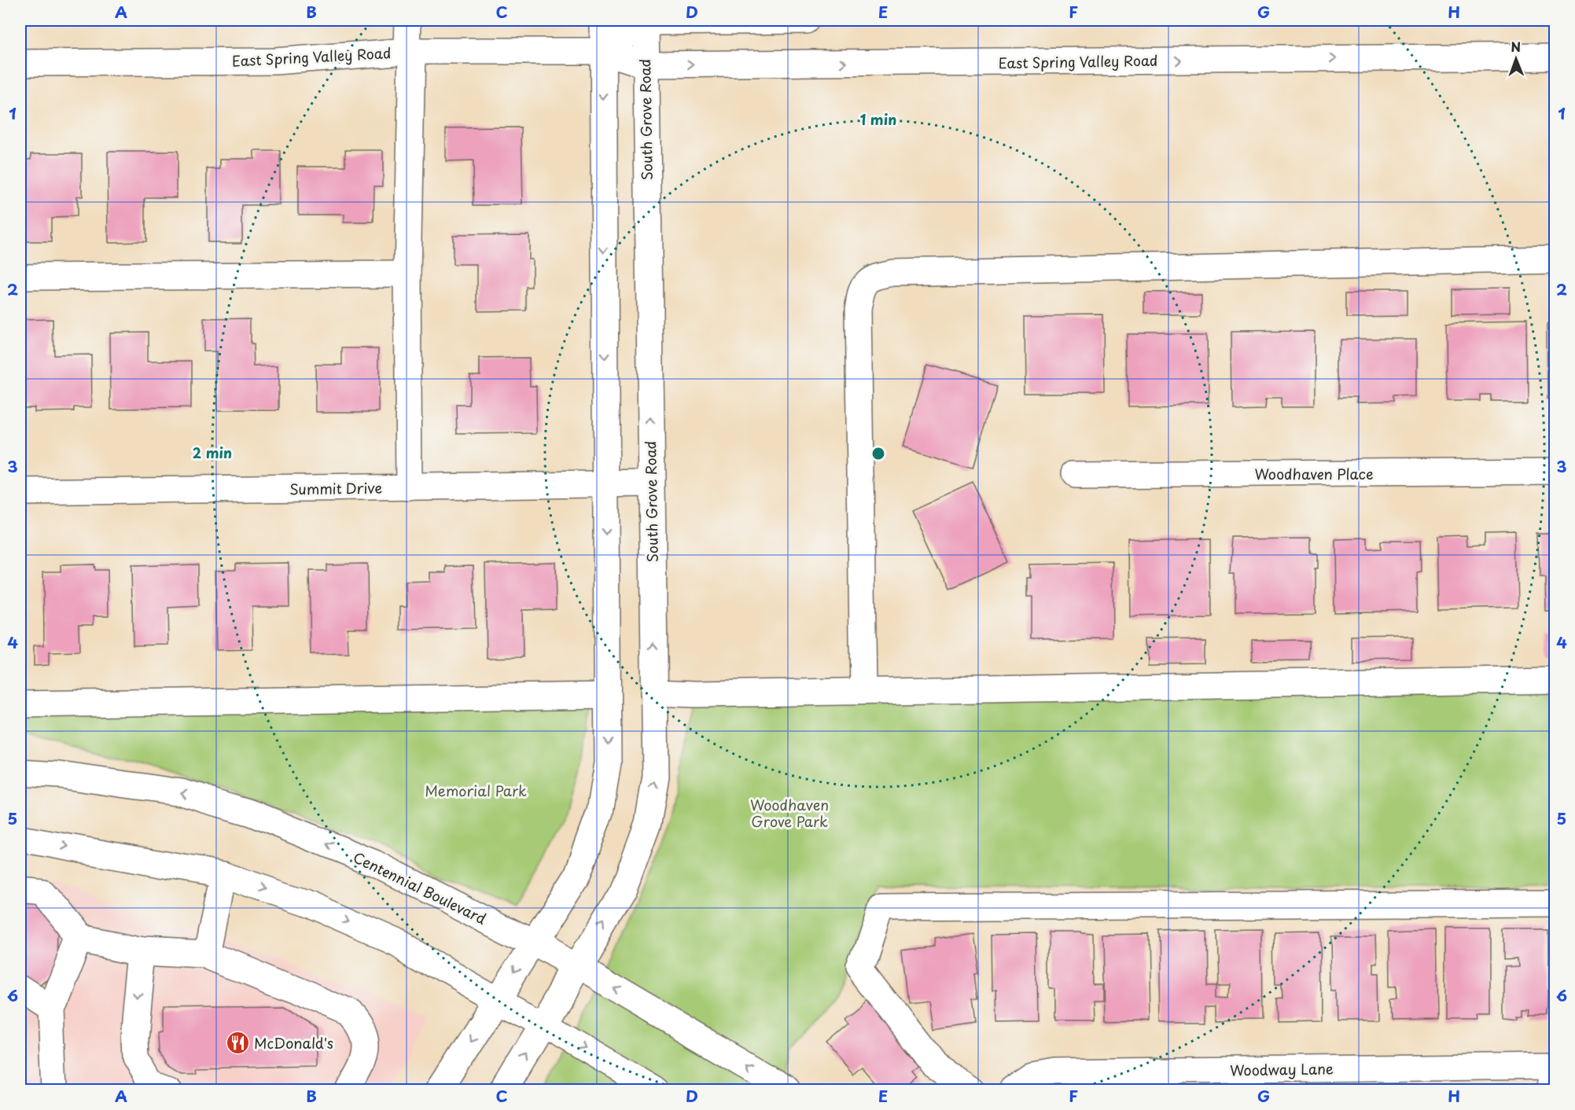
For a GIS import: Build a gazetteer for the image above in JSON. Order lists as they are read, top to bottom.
{
  "streets": {
    "main road": [
      "East Spring Valley Road",
      "South Grove Road",
      "Woodhaven Place",
      "Summit Drive",
      "Centennial Boulevard",
      "Woodway Lane"
    ]
  },
  "crossings": [
    ["East Spring Valley Road", "South Grove Road"],
    ["South Grove Road", "Summit Drive"],
    ["South Grove Road", "Centennial Boulevard"]
  ],
  "one_way": ["East Spring Valley Road"],
  "parks": ["Memorial Park", "Woodhaven Grove Park"],
  "places": {
    "restaurant": ["McDonald's"]
  },
  "north": "top",
  "grid": {
    "columns": [
      "A",
      "B",
      "C",
      "D",
      "E",
      "F",
      "G",
      "H"
    ],
    "rows": [
      "1",
      "2",
      "3",
      "4",
      "5",
      "6"
    ]
  },
  "rings": ["1 min", "2 min"]
}
